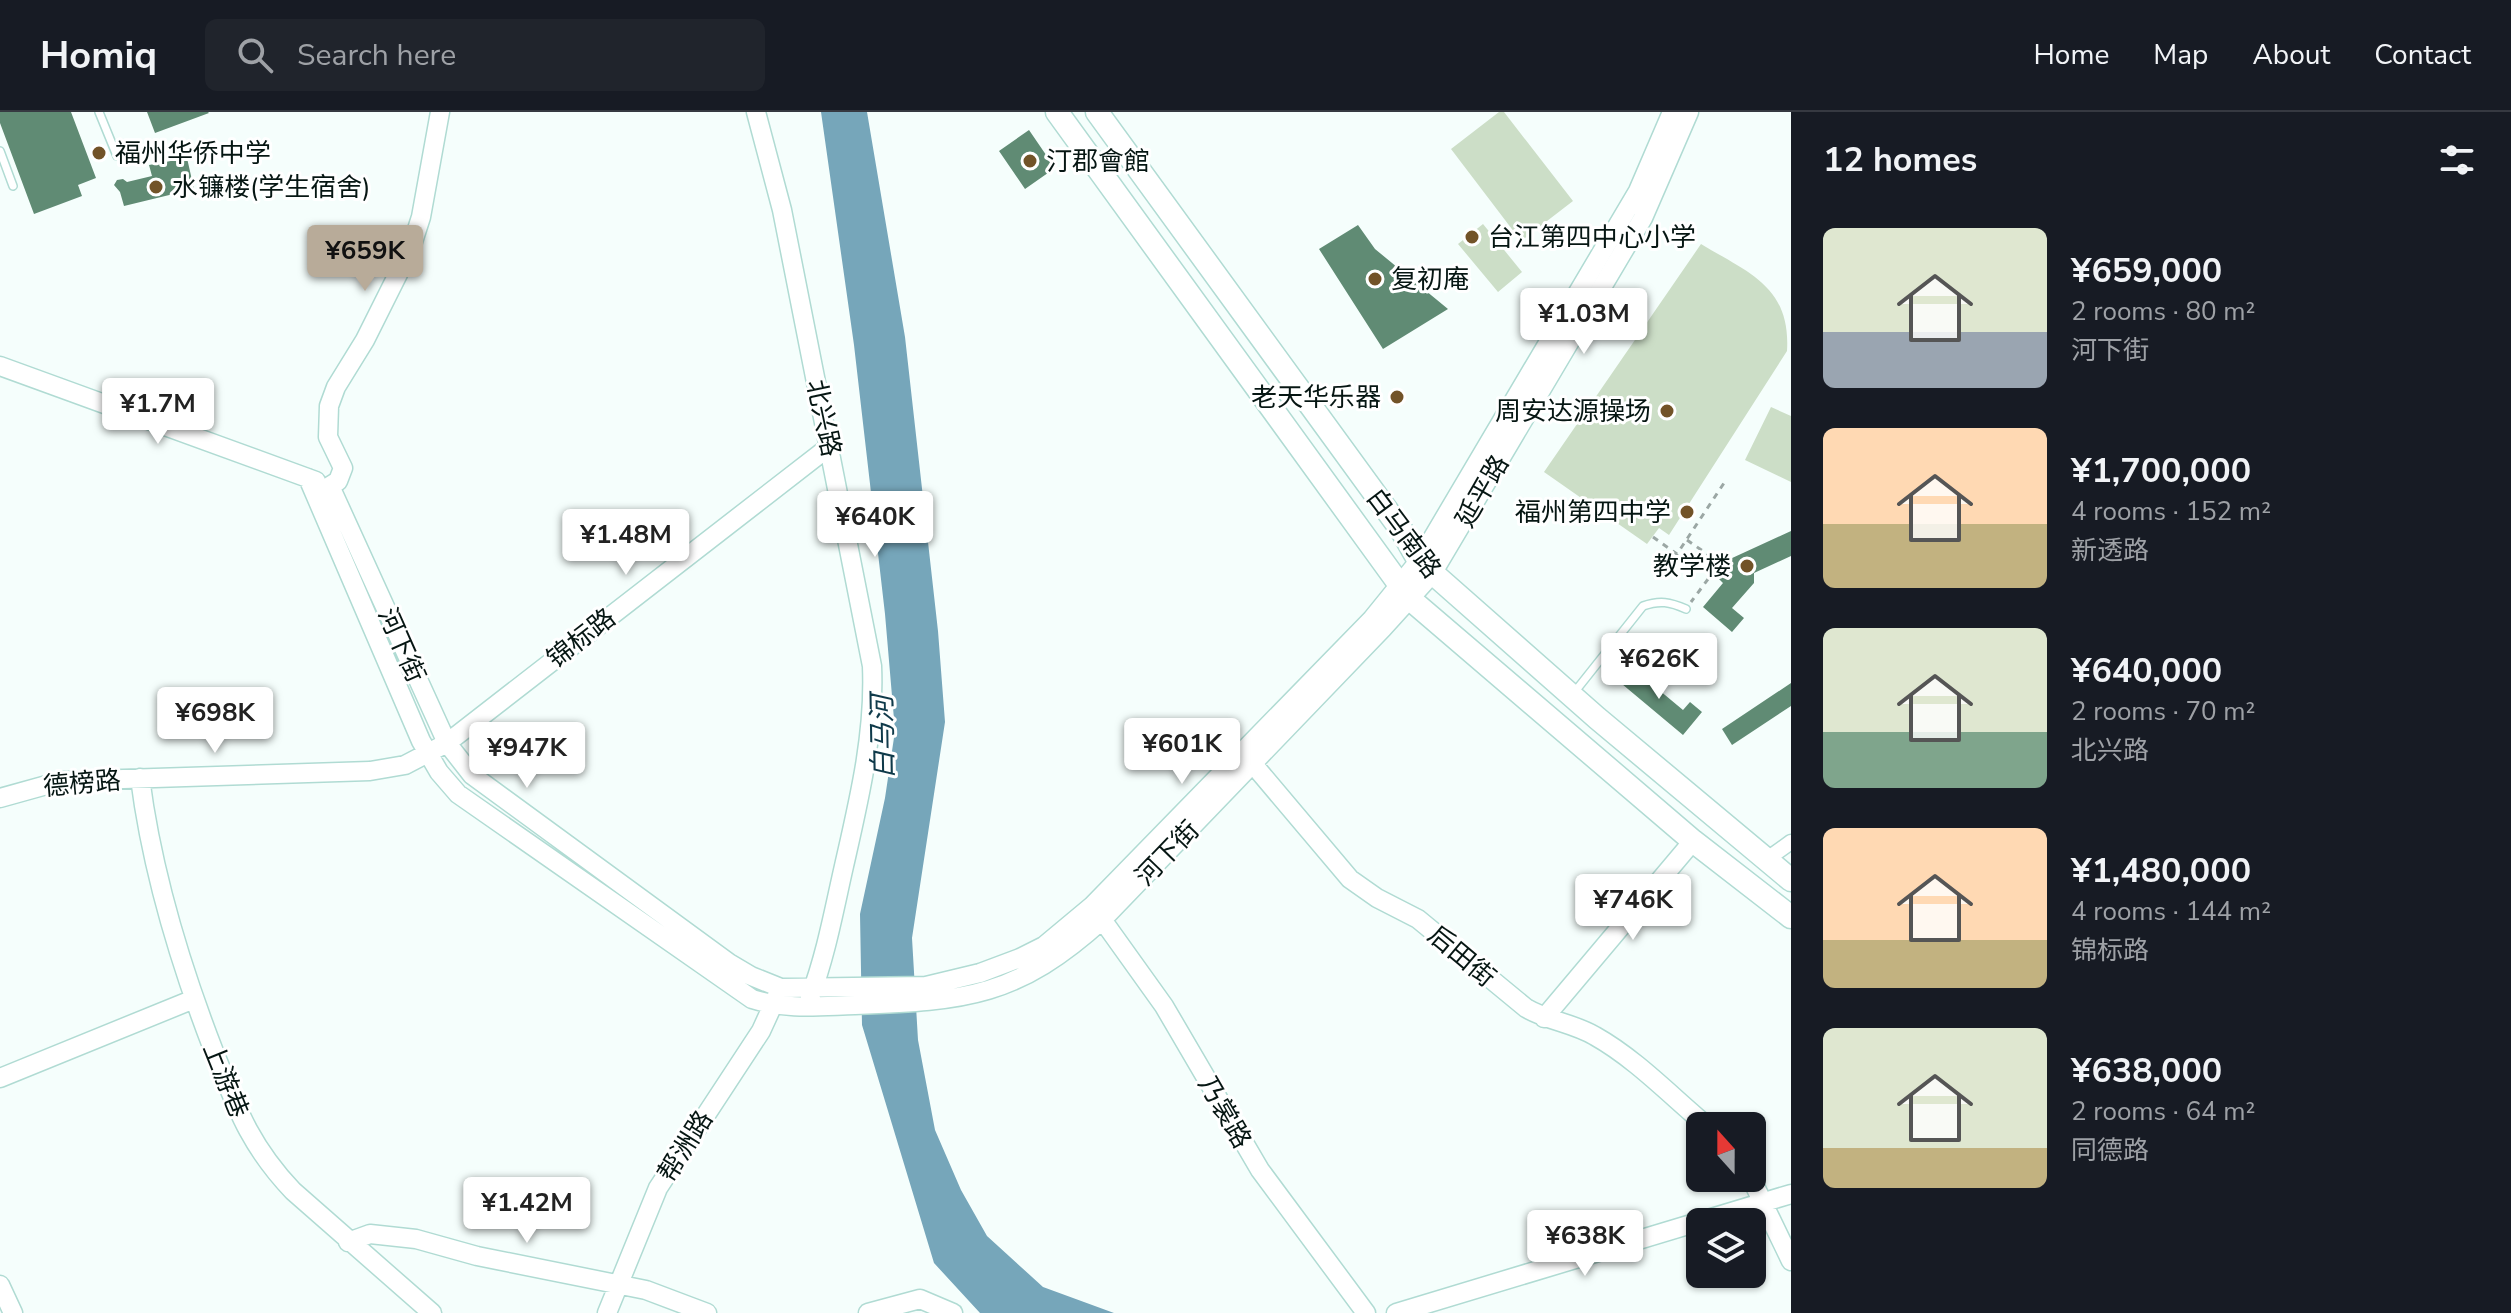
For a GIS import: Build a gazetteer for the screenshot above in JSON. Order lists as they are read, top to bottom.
{
  "streets": {
    "main road": ["白马南路"],
    "street": [
      "北兴路",
      "延平路",
      "锦标路",
      "河下街",
      "德榜路",
      "后田街",
      "上游巷",
      "乃裳路",
      "帮洲路"
    ]
  },
  "crossings": [
    ["北兴路", "锦标路"],
    ["北兴路", "河下街"],
    ["延平路", "白马南路"],
    ["延平路", "河下街"],
    ["白马南路", "河下街"],
    ["锦标路", "河下街"],
    ["锦标路", "德榜路"],
    ["河下街", "德榜路"],
    ["河下街", "后田街"],
    ["河下街", "乃裳路"],
    ["河下街", "帮洲路"],
    ["德榜路", "上游巷"]
  ],
  "water": ["白马河"],
  "places": [
    "福州华侨中学",
    "汀郡會館",
    "水镰楼(学生宿舍)",
    "台江第四中心小学",
    "复初庵",
    "老天华乐器",
    "周安达源操场",
    "福州第四中学",
    "教学楼"
  ],
  "north": "top",
  "page": {
    "header": "Homiq",
    "search": "Search here",
    "nav": [
      "Home",
      "Map",
      "About",
      "Contact"
    ],
    "heading": "12 homes",
    "list": [
      {
        "name": "¥659,000",
        "note": "2 rooms · 80 m² · 河下街"
      },
      {
        "name": "¥1,700,000",
        "note": "4 rooms · 152 m² · 新透路"
      },
      {
        "name": "¥640,000",
        "note": "2 rooms · 70 m² · 北兴路"
      },
      {
        "name": "¥1,480,000",
        "note": "4 rooms · 144 m² · 锦标路"
      },
      {
        "name": "¥638,000",
        "note": "2 rooms · 64 m² · 同德路"
      }
    ],
    "price": [
      "¥659K",
      "¥1.03M",
      "¥1.7M",
      "¥640K",
      "¥1.48M",
      "¥626K",
      "¥698K",
      "¥601K",
      "¥947K",
      "¥746K",
      "¥1.42M",
      "¥638K"
    ]
  }
}
